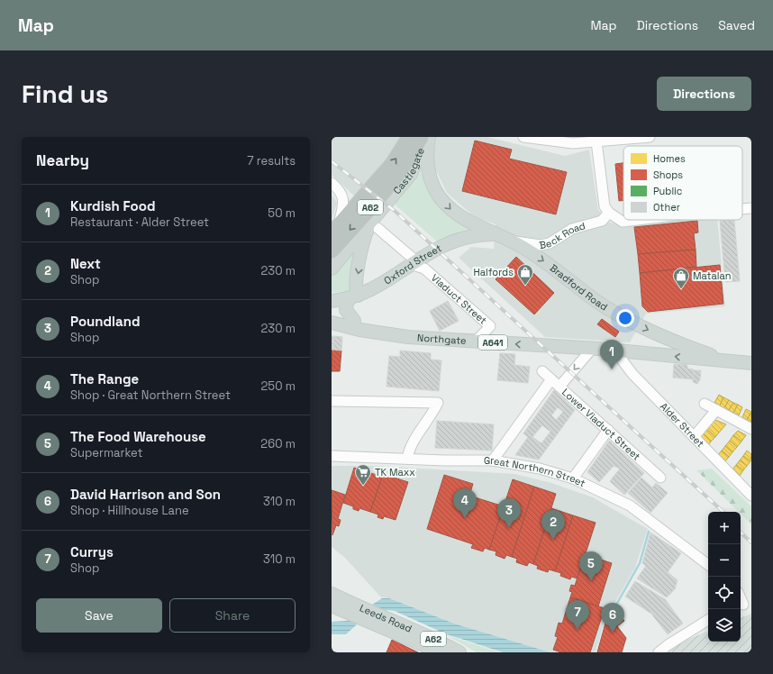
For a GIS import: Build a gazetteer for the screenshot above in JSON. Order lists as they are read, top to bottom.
{
  "streets": {
    "highway": ["Castlegate", "A62"],
    "main road": [
      "Oxford Street",
      "Bradford Road",
      "Northgate",
      "A641",
      "Leeds Road"
    ],
    "street": [
      "Beck Road",
      "Viaduct Street",
      "Lower Viaduct Street",
      "Alder Street",
      "Great Northern Street"
    ]
  },
  "crossings": [
    ["Castlegate", "Viaduct Street"],
    ["Beck Road", "Bradford Road"],
    ["Oxford Street", "Bradford Road"],
    ["Oxford Street", "Viaduct Street"],
    ["Oxford Street", "A641"],
    ["Bradford Road", "Northgate"],
    ["Bradford Road", "A641"],
    ["Bradford Road", "Alder Street"],
    ["Viaduct Street", "Northgate"],
    ["Northgate", "A641"]
  ],
  "one_way": ["Northgate"],
  "places": {
    "shop": ["Halfords", "Matalan"],
    "supermarket": ["TK Maxx"]
  },
  "legend": [
    "Homes",
    "Shops",
    "Public",
    "Other"
  ],
  "page": {
    "header": "Map",
    "nav": ["Map", "Directions", "Saved"],
    "buttons": [
      "Directions",
      ["Save", "Share"]
    ],
    "title": "Find us",
    "heading": ["Nearby", "7 results"],
    "list": [
      {
        "mark": "1",
        "name": "Kurdish Food",
        "note": "Restaurant · Alder Street",
        "value": "50 m"
      },
      {
        "mark": "2",
        "name": "Next",
        "note": "Shop",
        "value": "230 m"
      },
      {
        "mark": "3",
        "name": "Poundland",
        "note": "Shop",
        "value": "230 m"
      },
      {
        "mark": "4",
        "name": "The Range",
        "note": "Shop · Great Northern Street",
        "value": "250 m"
      },
      {
        "mark": "5",
        "name": "The Food Warehouse",
        "note": "Supermarket",
        "value": "260 m"
      },
      {
        "mark": "6",
        "name": "David Harrison and Son",
        "note": "Shop · Hillhouse Lane",
        "value": "310 m"
      },
      {
        "mark": "7",
        "name": "Currys",
        "note": "Shop",
        "value": "310 m"
      }
    ],
    "pins": [
      "1",
      "4",
      "3",
      "2",
      "5",
      "7",
      "6"
    ],
    "map_buttons": ["+", "−"]
  }
}
